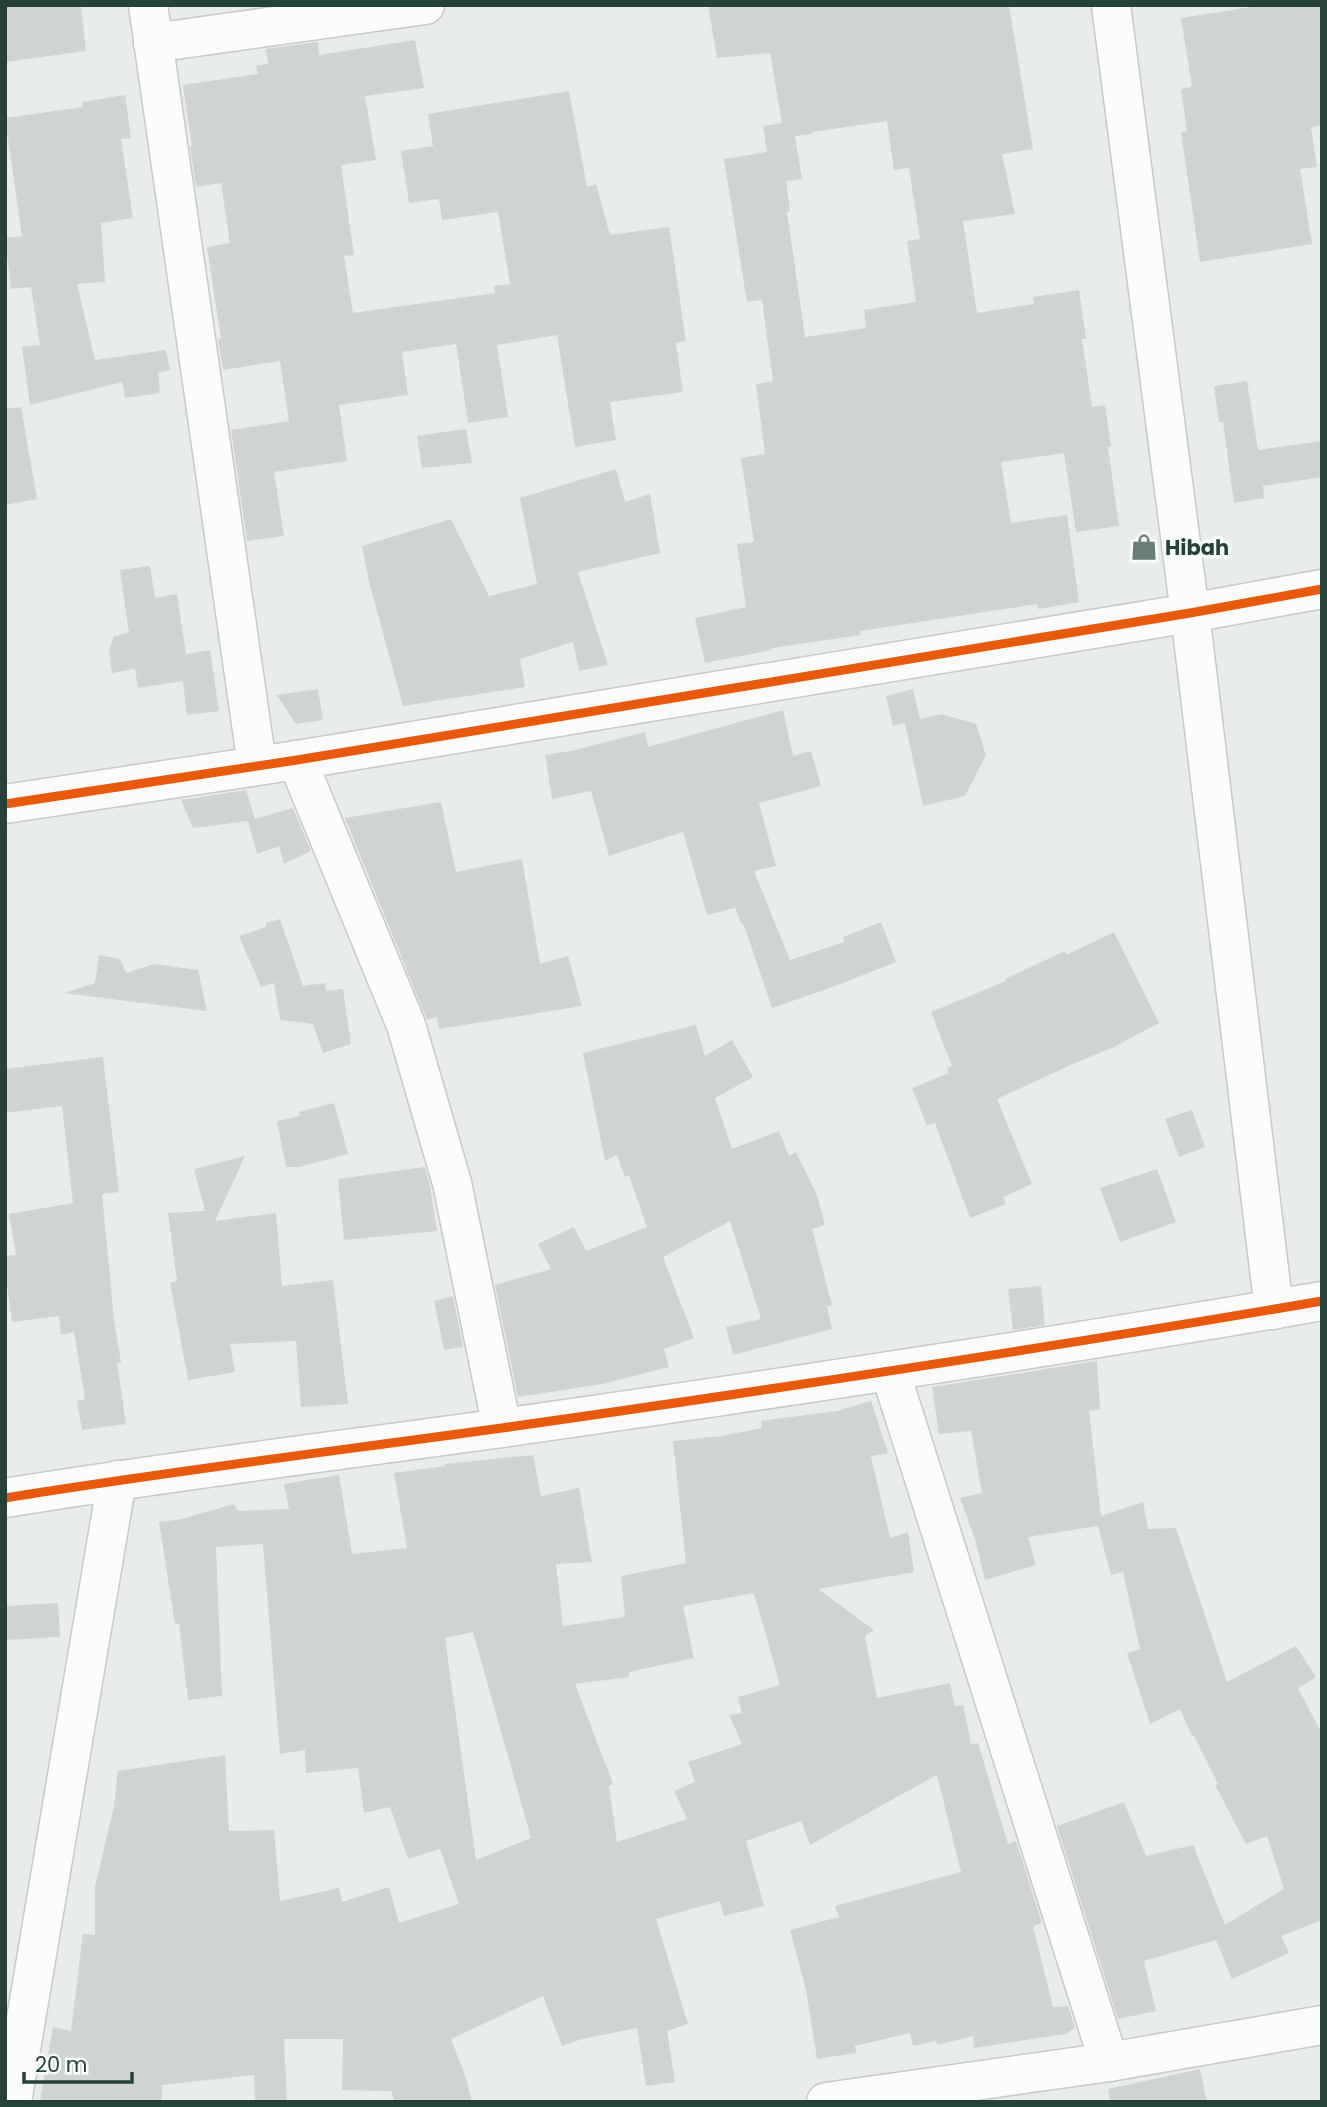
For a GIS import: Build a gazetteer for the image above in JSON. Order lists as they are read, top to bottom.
{
  "places": {
    "shop": ["Hibah"]
  },
  "scale_bar": "20 m"
}
